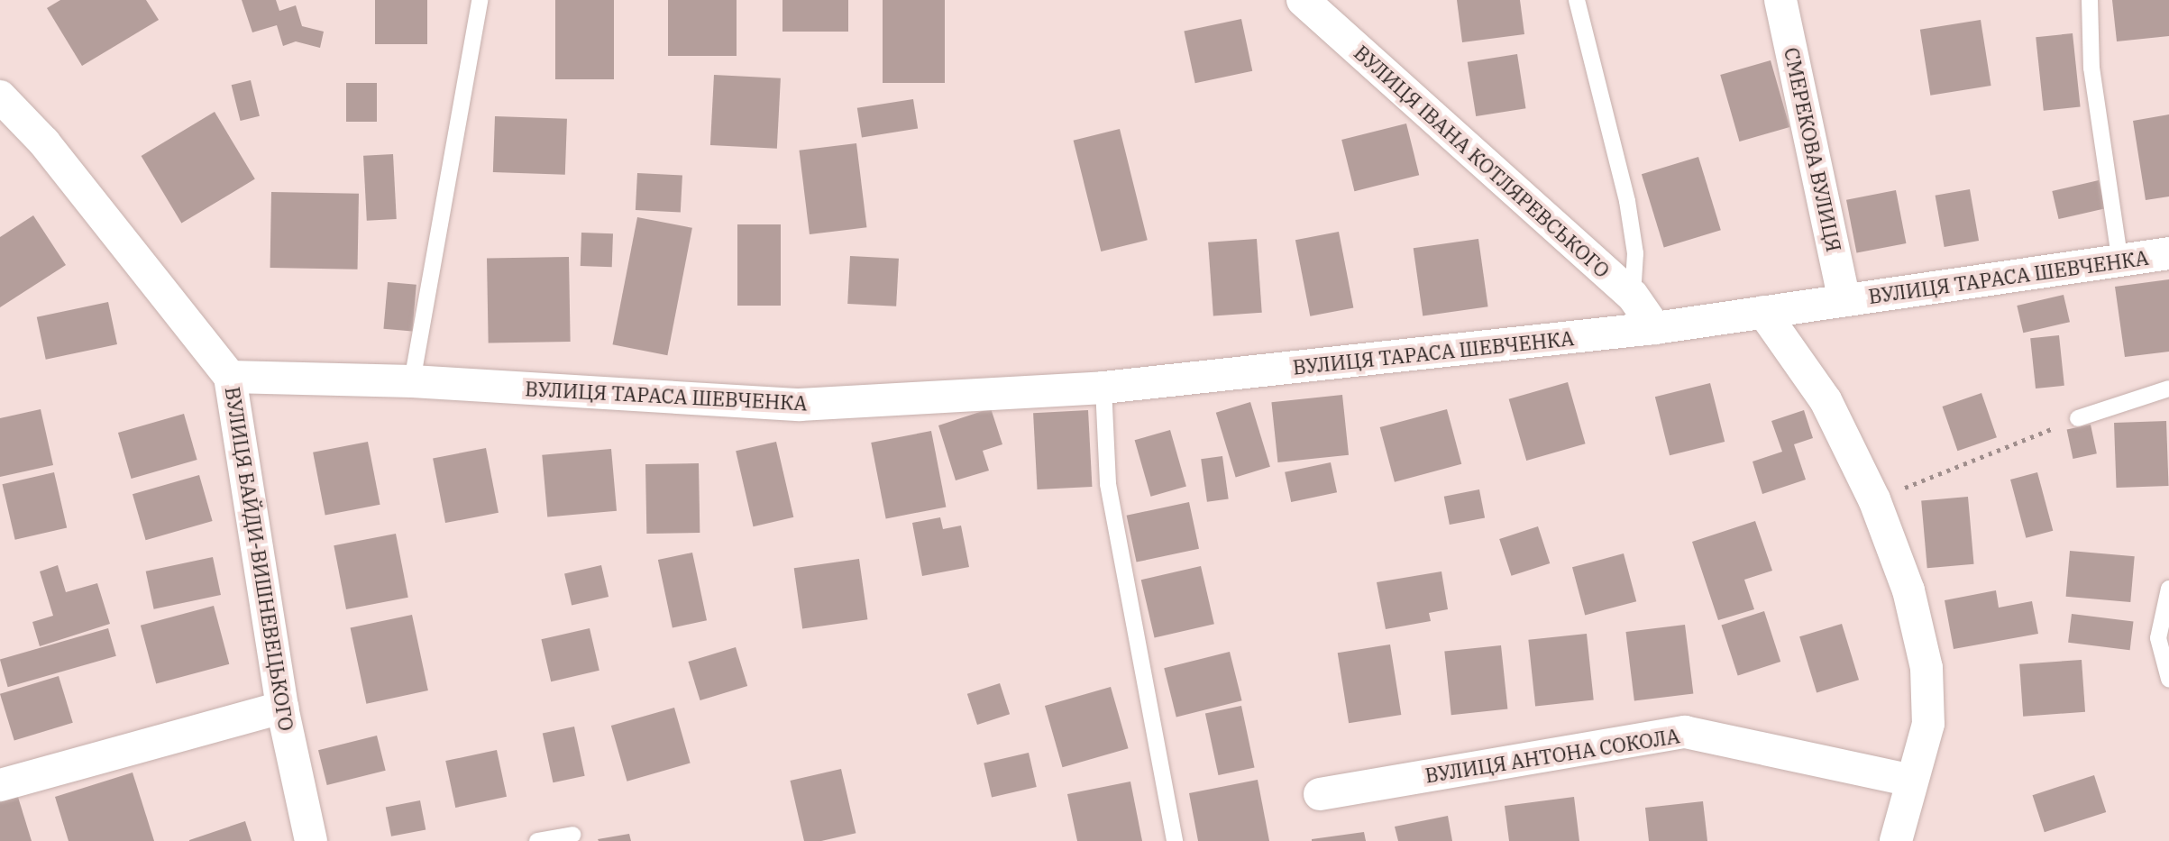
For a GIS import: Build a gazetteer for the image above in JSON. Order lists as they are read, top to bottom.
{
  "streets": {
    "street": [
      "СМЕРЕКОВА ВУЛИЦЯ",
      "ВУЛИЦЯ ІВАНА КОТЛЯРЕВСЬКОГО",
      "ВУЛИЦЯ ТАРАСА ШЕВЧЕНКА",
      "ВУЛИЦЯ БАЙДИ-ВИШНЕВЕЦЬКОГО",
      "ВУЛИЦЯ АНТОНА СОКОЛА"
    ]
  },
  "crossings": [
    ["СМЕРЕКОВА ВУЛИЦЯ", "ВУЛИЦЯ ТАРАСА ШЕВЧЕНКА"],
    ["ВУЛИЦЯ ІВАНА КОТЛЯРЕВСЬКОГО", "ВУЛИЦЯ ТАРАСА ШЕВЧЕНКА"],
    ["ВУЛИЦЯ ТАРАСА ШЕВЧЕНКА", "ВУЛИЦЯ БАЙДИ-ВИШНЕВЕЦЬКОГО"]
  ]
}
